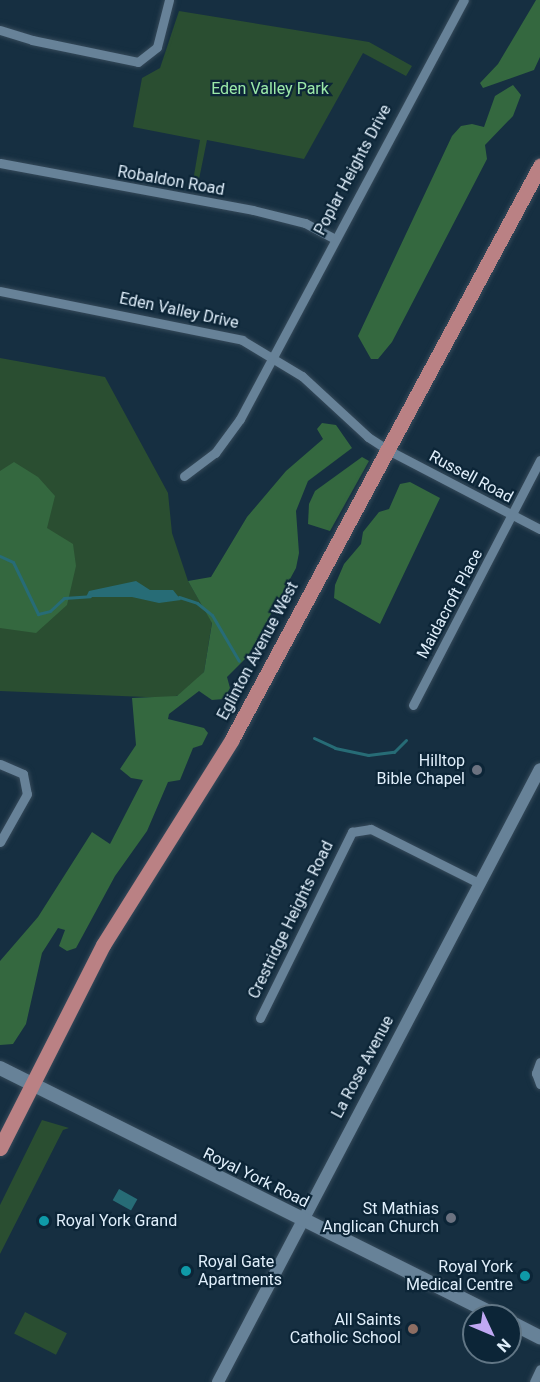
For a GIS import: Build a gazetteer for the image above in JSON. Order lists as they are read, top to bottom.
{
  "streets": {
    "main road": ["Eglinton Avenue West", "Royal York Road"],
    "street": [
      "Poplar Heights Drive",
      "Robaldon Road",
      "Eden Valley Drive",
      "Russell Road",
      "Maidacroft Place",
      "Crestridge Heights Road",
      "La Rose Avenue"
    ]
  },
  "crossings": [
    ["Poplar Heights Drive", "Robaldon Road"],
    ["Poplar Heights Drive", "Eden Valley Drive"],
    ["Eden Valley Drive", "Russell Road"],
    ["Eden Valley Drive", "Eglinton Avenue West"],
    ["Russell Road", "Maidacroft Place"],
    ["Russell Road", "Eglinton Avenue West"],
    ["Eglinton Avenue West", "Royal York Road"],
    ["Crestridge Heights Road", "La Rose Avenue"],
    ["La Rose Avenue", "Royal York Road"]
  ],
  "parks": ["Eden Valley Park"],
  "places": [
    "Hilltop Bible Chapel",
    "St Mathias Anglican Church",
    "Royal York Grand",
    "Royal Gate Apartments",
    "Royal York Medical Centre",
    "All Saints Catholic School"
  ],
  "north": "bottom right"
}
